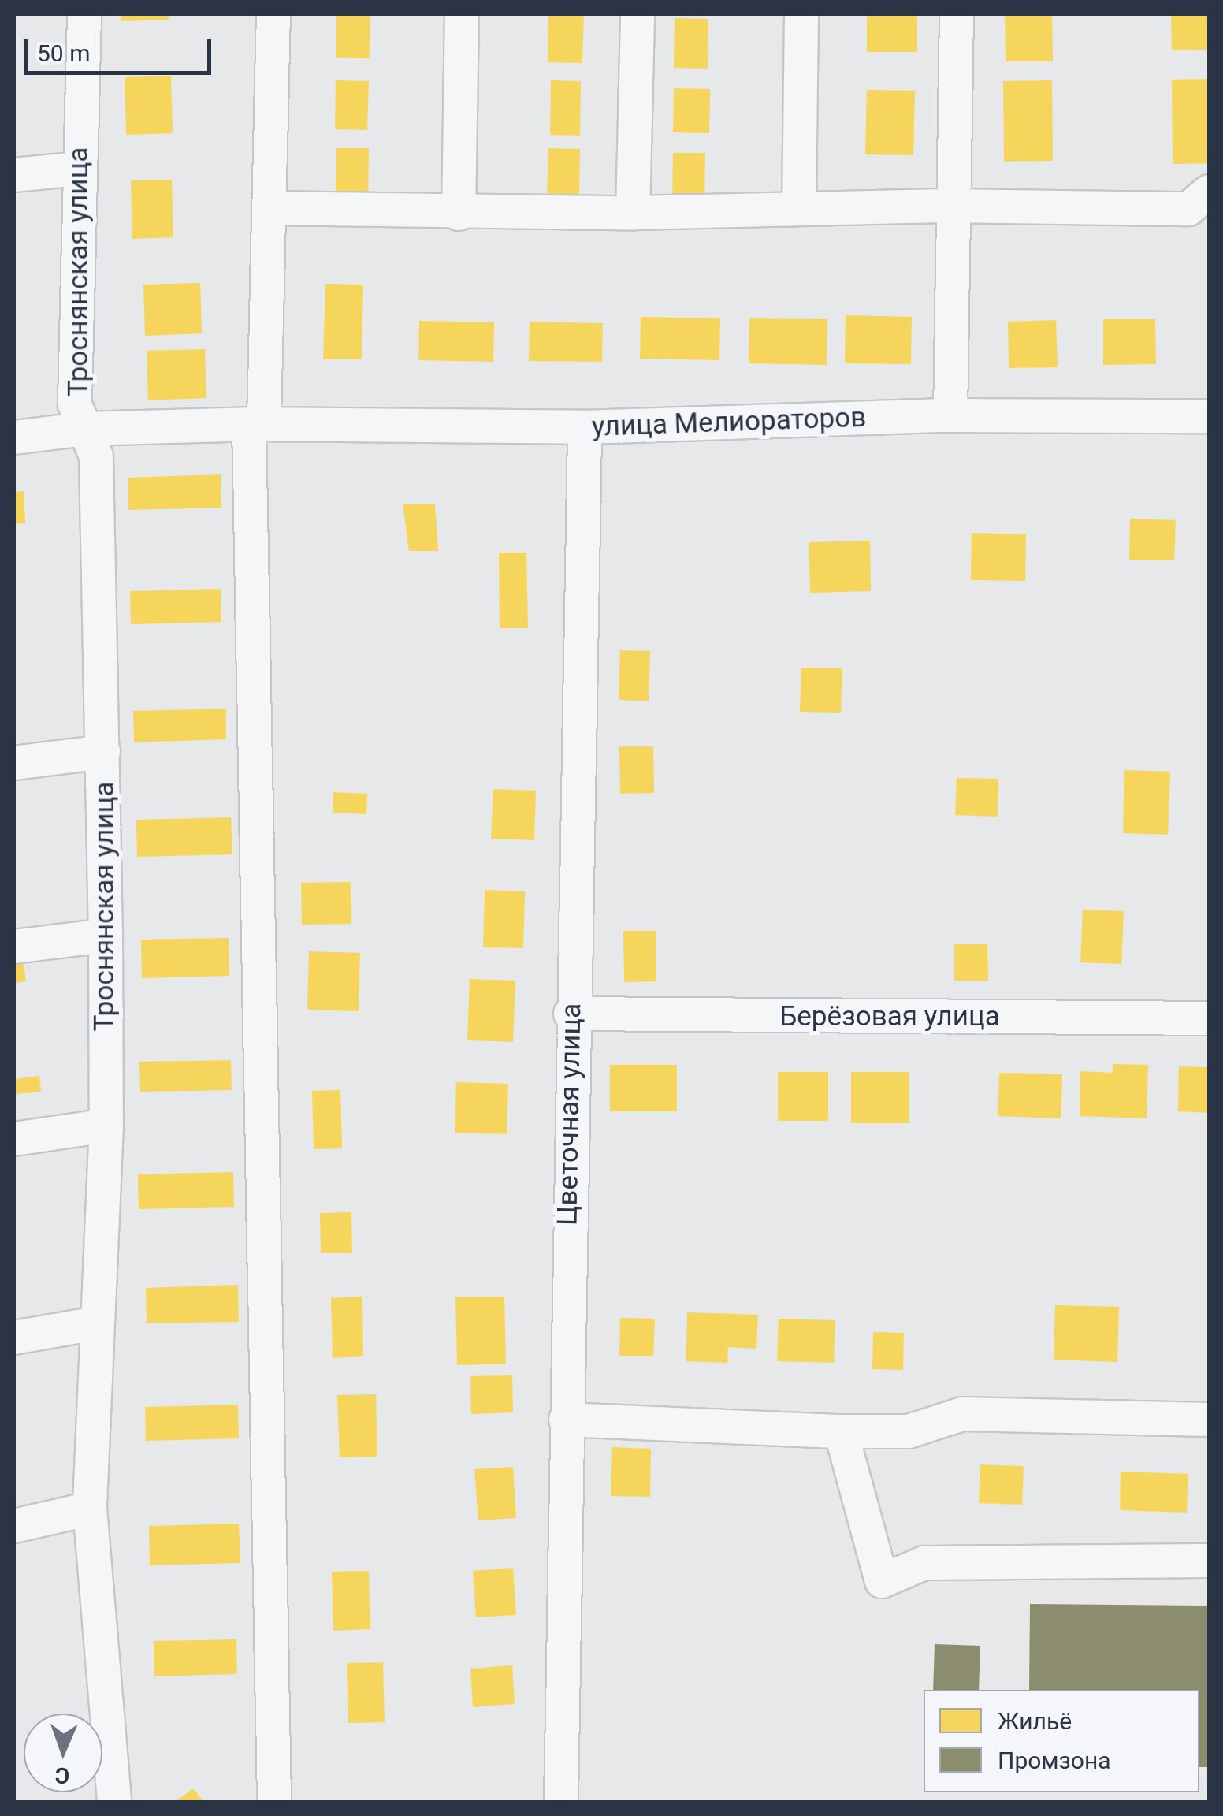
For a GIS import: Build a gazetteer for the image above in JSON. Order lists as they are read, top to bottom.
{
  "streets": {
    "street": [
      "Троснянская улица",
      "улица Мелиораторов",
      "Берёзовая улица",
      "Цветочная улица"
    ]
  },
  "crossings": [
    ["Троснянская улица", "улица Мелиораторов"],
    ["улица Мелиораторов", "Цветочная улица"],
    ["Берёзовая улица", "Цветочная улица"]
  ],
  "legend": ["Жильё", "Промзона"],
  "scale_bar": "50 m",
  "north": "bottom"
}
